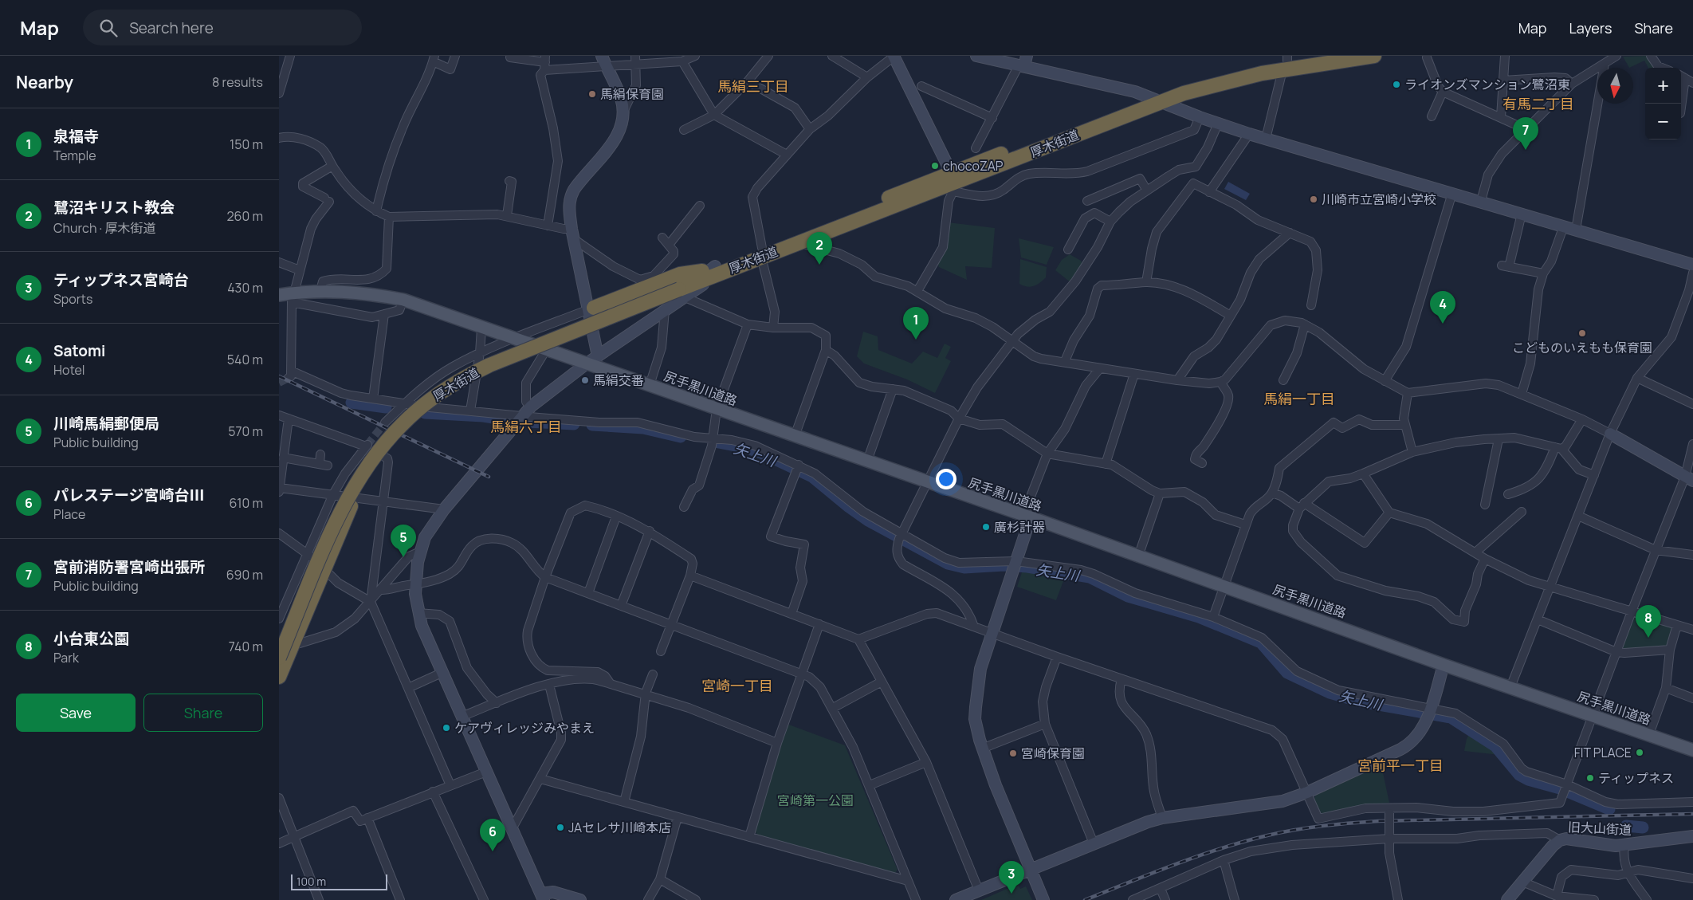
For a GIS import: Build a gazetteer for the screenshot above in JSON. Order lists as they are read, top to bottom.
{
  "streets": {
    "highway": ["厚木街道"],
    "main road": ["尻手黒川道路"],
    "street": ["旧大山街道"]
  },
  "districts": [
    "馬絹三丁目",
    "有馬二丁目",
    "馬絹一丁目",
    "馬絹六丁目",
    "宮崎一丁目",
    "宮前平一丁目"
  ],
  "water": ["矢上川"],
  "parks": ["宮崎第一公園"],
  "places": [
    "ライオンズマンション鷺沼東",
    "馬絹保育園",
    "chocoZAP",
    "川崎市立宮崎小学校",
    "こどものいえもも保育園",
    "馬絹交番",
    "廣杉計器",
    "ケアヴィレッジみやまえ",
    "FIT PLACE",
    "宮崎保育園",
    "ティップネス",
    "JAセレサ川崎本店"
  ],
  "scale_bar": "100 m",
  "north": "bottom",
  "page": {
    "header": "Map",
    "search": "Search here",
    "nav": ["Map", "Layers", "Share"],
    "heading": ["Nearby", "8 results"],
    "map_buttons": ["+", "−"],
    "list": [
      {
        "mark": "1",
        "name": "泉福寺",
        "note": "Temple",
        "value": "150 m"
      },
      {
        "mark": "2",
        "name": "鷺沼キリスト教会",
        "note": "Church · 厚木街道",
        "value": "260 m"
      },
      {
        "mark": "3",
        "name": "ティップネス宮崎台",
        "note": "Sports",
        "value": "430 m"
      },
      {
        "mark": "4",
        "name": "Satomi",
        "note": "Hotel",
        "value": "540 m"
      },
      {
        "mark": "5",
        "name": "川崎馬絹郵便局",
        "note": "Public building",
        "value": "570 m"
      },
      {
        "mark": "6",
        "name": "パレステージ宮崎台Ⅲ",
        "note": "Place",
        "value": "610 m"
      },
      {
        "mark": "7",
        "name": "宮前消防署宮崎出張所",
        "note": "Public building",
        "value": "690 m"
      },
      {
        "mark": "8",
        "name": "小台東公園",
        "note": "Park",
        "value": "740 m"
      }
    ],
    "pins": [
      "7",
      "2",
      "4",
      "1",
      "5",
      "8",
      "6",
      "3"
    ],
    "buttons": ["Save", "Share"],
    "scale": "100 m"
  }
}
